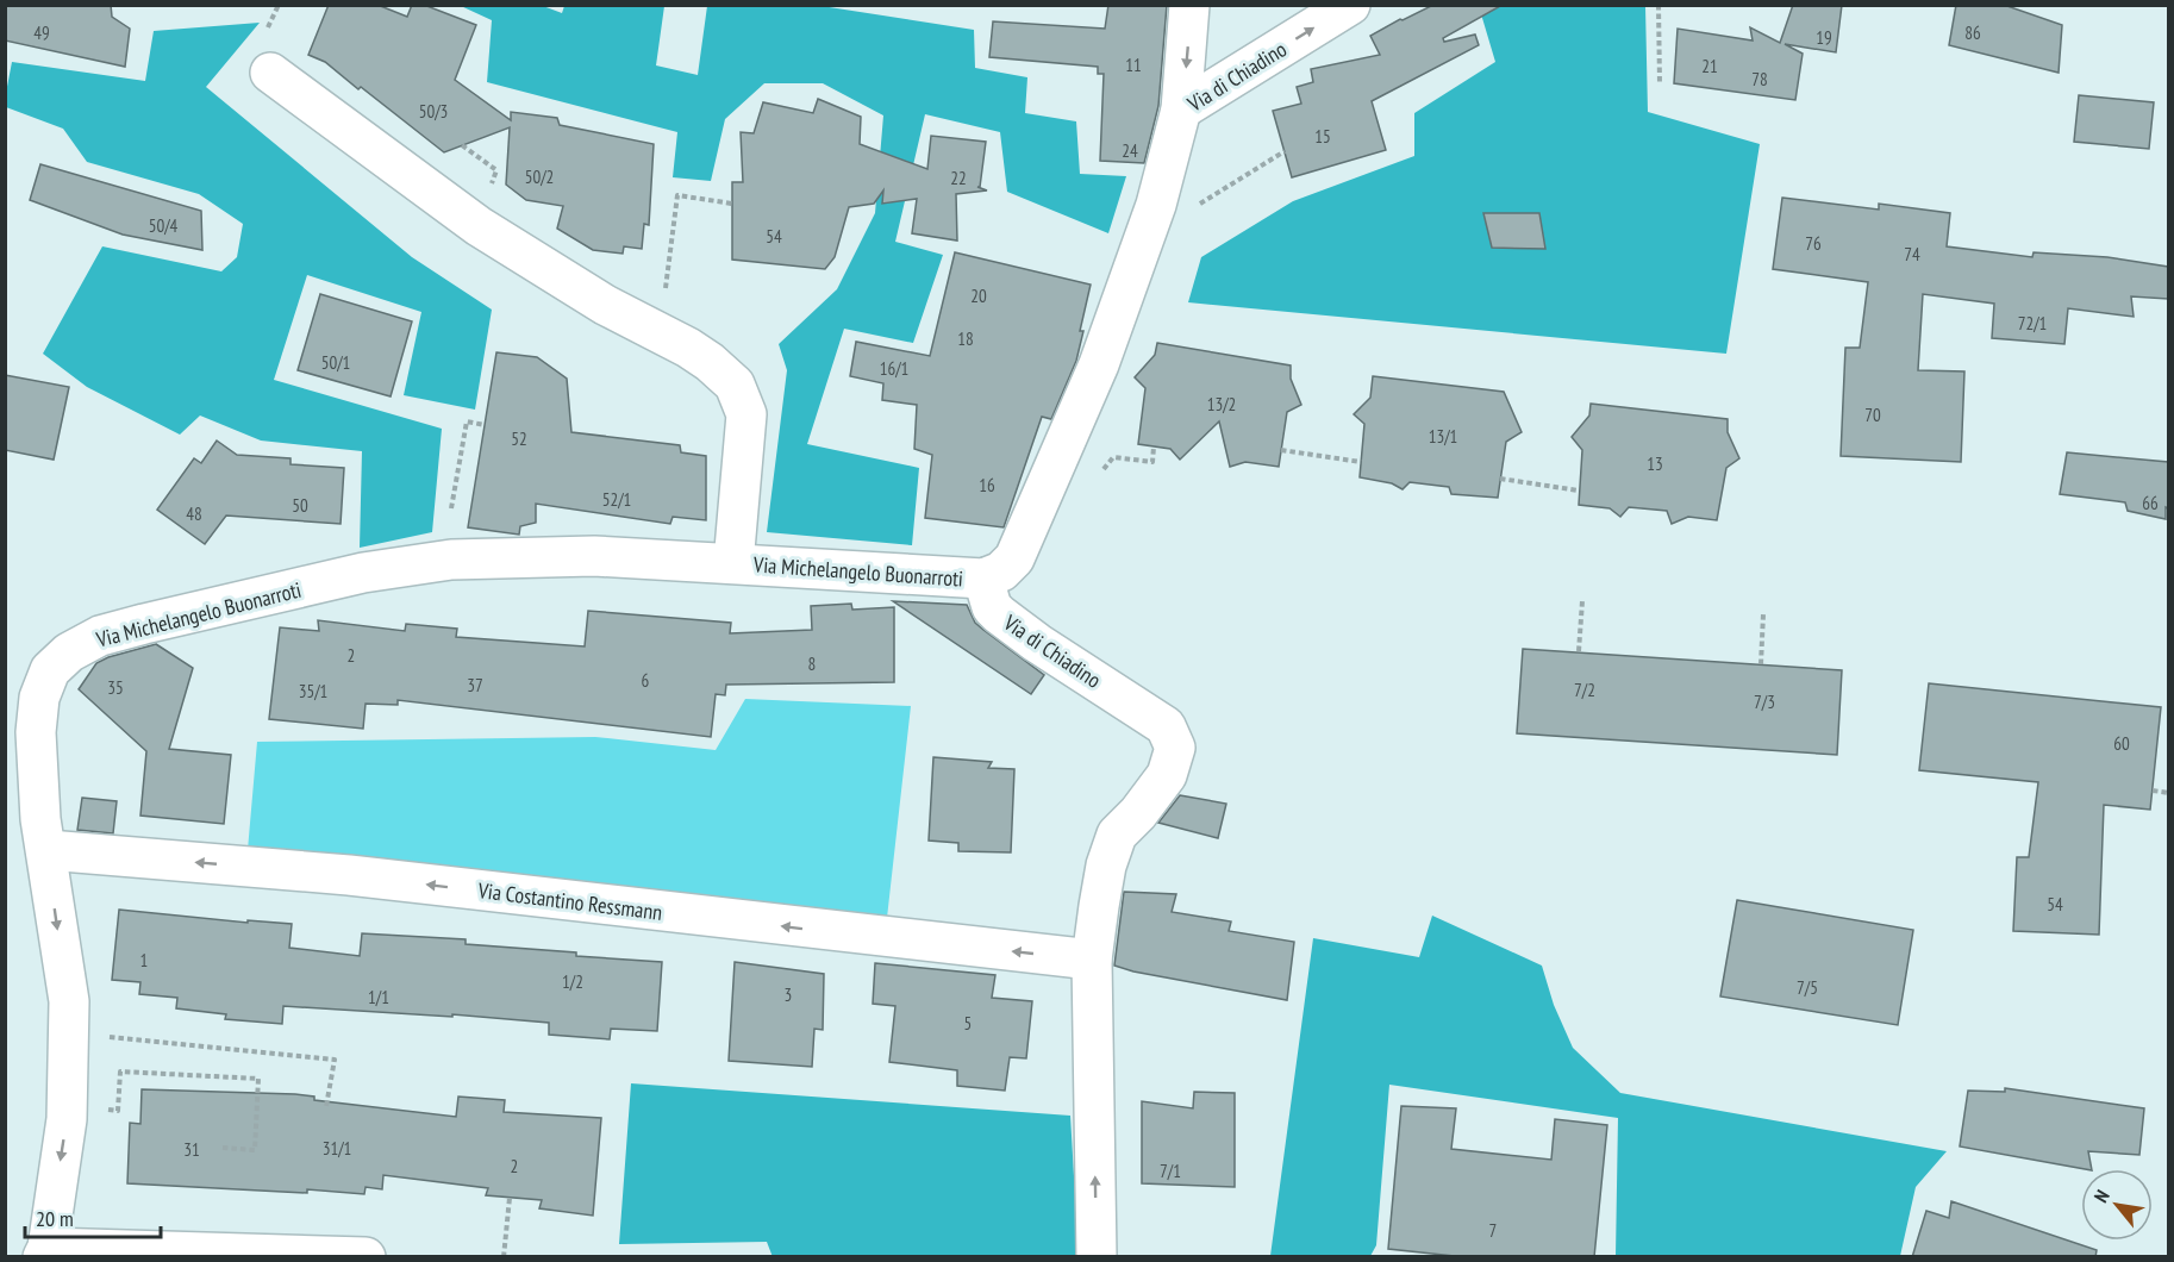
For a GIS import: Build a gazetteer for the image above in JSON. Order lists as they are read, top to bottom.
{
  "streets": {
    "street": ["Via di Chiadino", "Via Michelangelo Buonarroti", "Via Costantino Ressmann"]
  },
  "crossings": [
    ["Via di Chiadino", "Via Michelangelo Buonarroti"],
    ["Via di Chiadino", "Via Costantino Ressmann"],
    ["Via Michelangelo Buonarroti", "Via Costantino Ressmann"]
  ],
  "one_way": ["Via Costantino Ressmann"],
  "house_numbers": [
    "49",
    "86",
    "19",
    "11",
    "21",
    "78",
    "50/3",
    "15",
    "24",
    "50/2",
    "22",
    "50/4",
    "54",
    "76",
    "74",
    "20",
    "72/1",
    "18",
    "50/1",
    "16/1",
    "13/2",
    "70",
    "13/1",
    "52",
    "13",
    "16",
    "52/1",
    "66",
    "50",
    "48",
    "2",
    "8",
    "6",
    "37",
    "35",
    "7/2",
    "35/1",
    "7/3",
    "60",
    "54",
    "1",
    "1/2",
    "7/5",
    "3",
    "1/1",
    "5",
    "31/1",
    "31",
    "2",
    "7/1",
    "7"
  ],
  "scale_bar": "20 m",
  "north": "top left"
}
